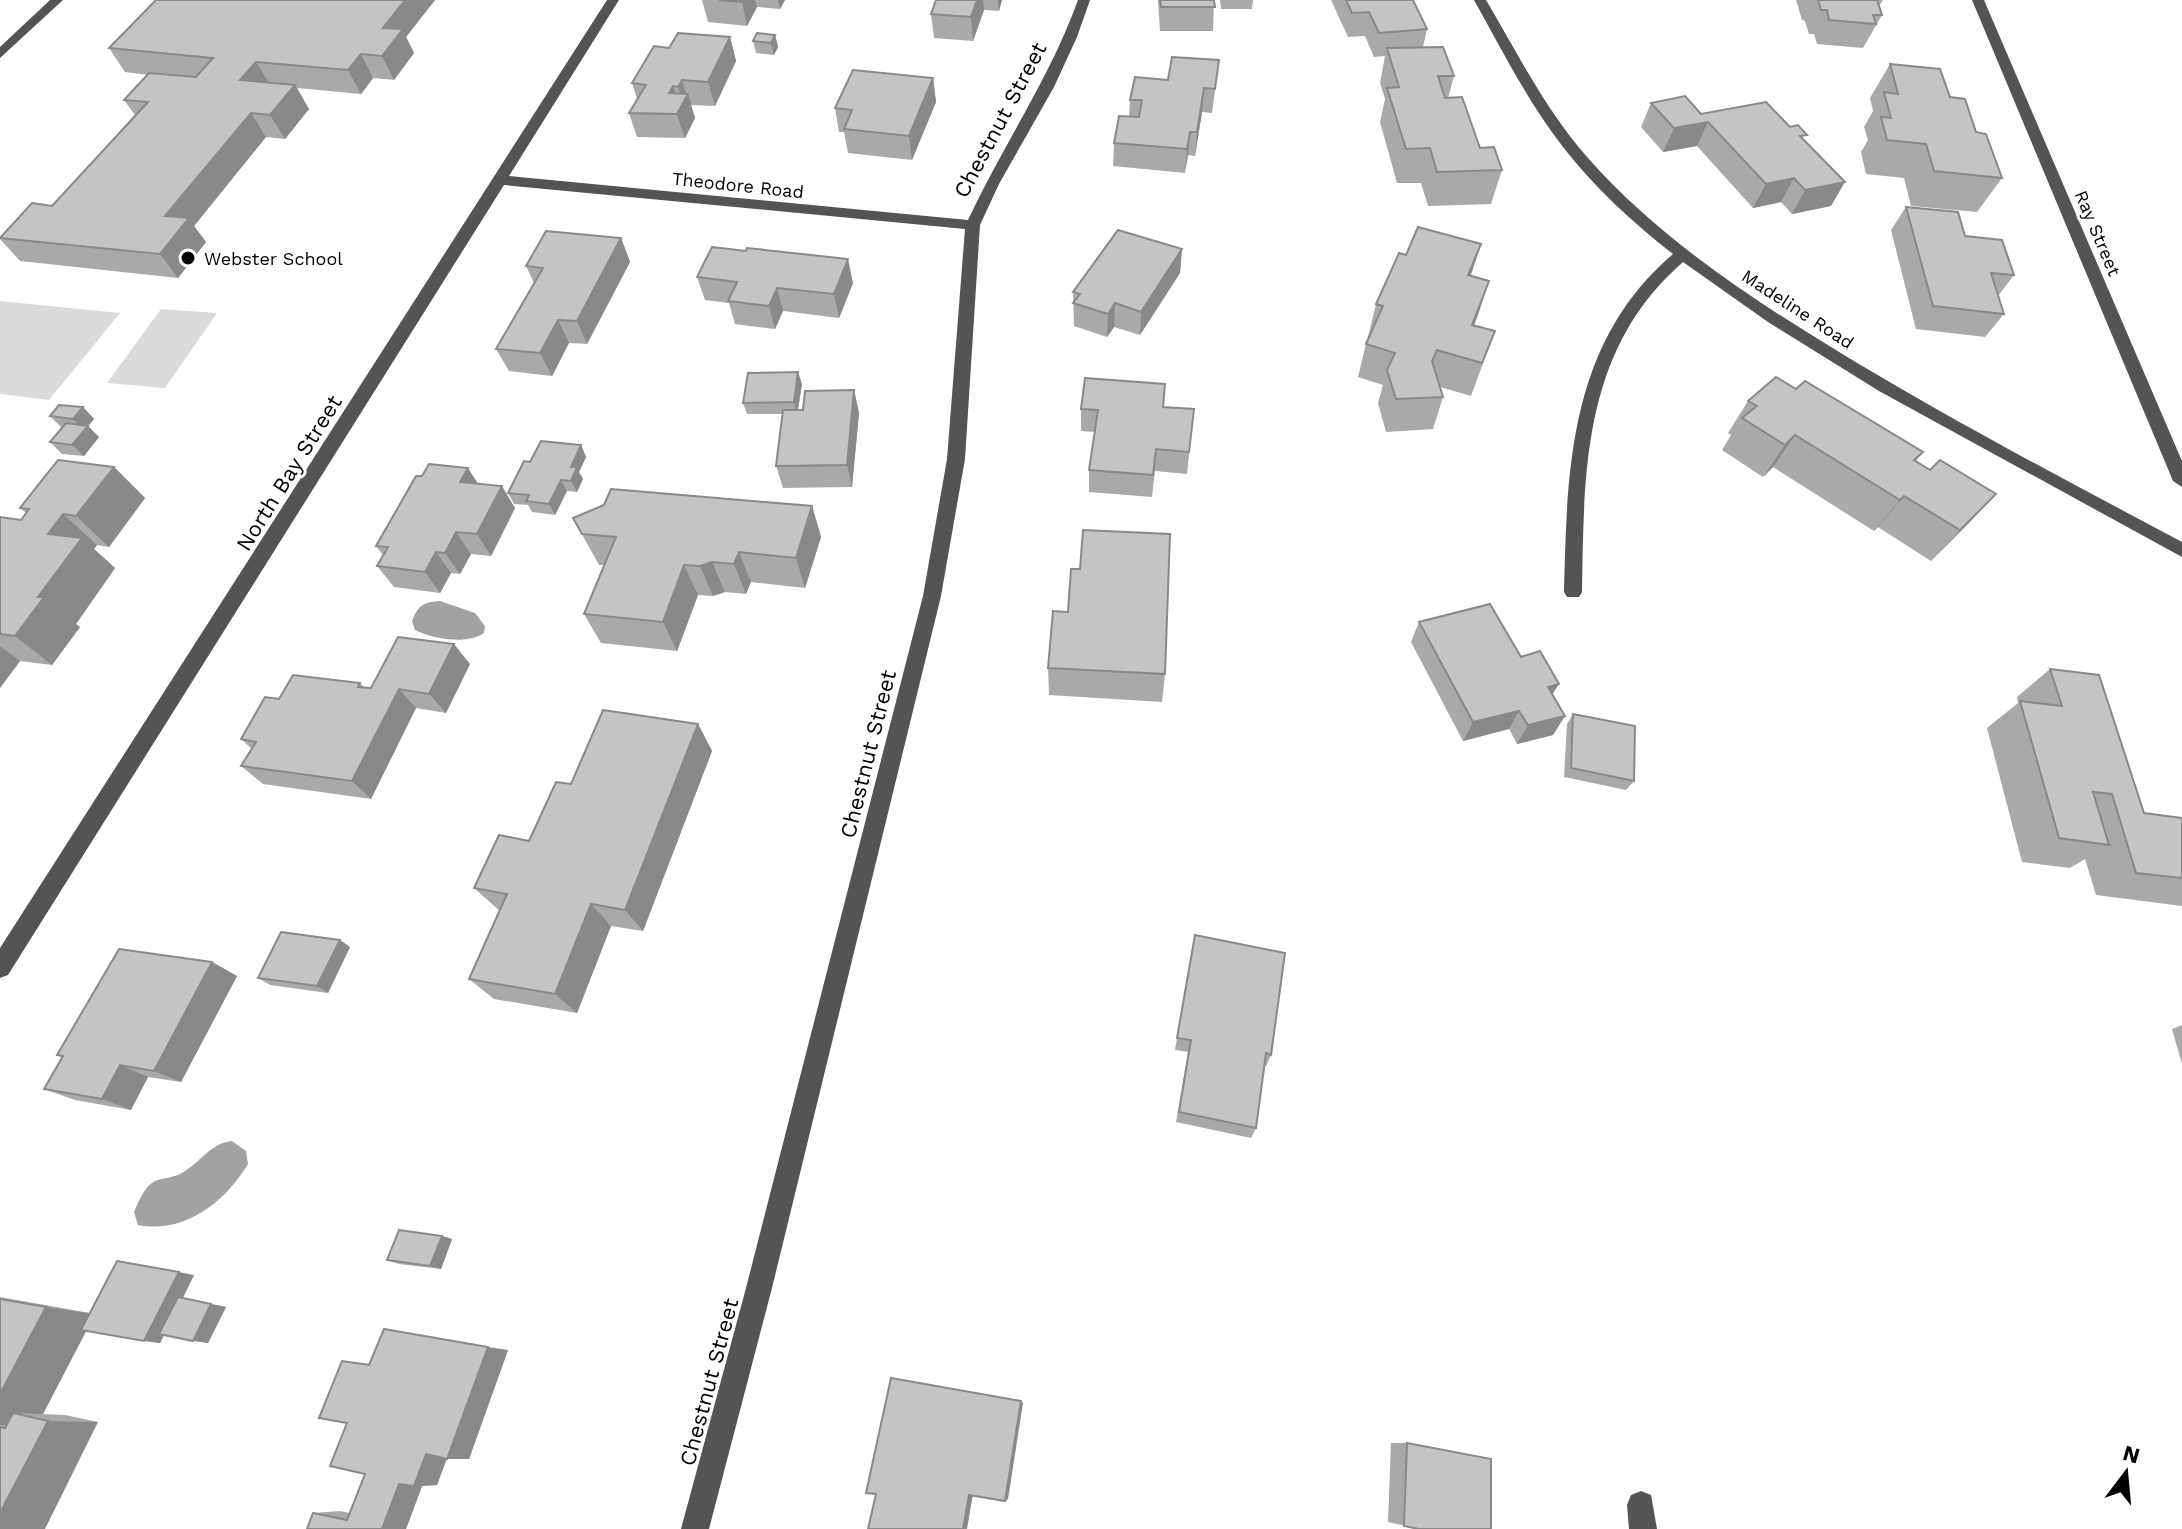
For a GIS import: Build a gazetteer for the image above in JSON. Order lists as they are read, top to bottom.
{
  "streets": {
    "street": [
      "Chestnut Street",
      "Theodore Road",
      "Ray Street",
      "Madeline Road",
      "North Bay Street"
    ]
  },
  "crossings": [
    ["Chestnut Street", "Theodore Road"],
    ["Theodore Road", "North Bay Street"]
  ],
  "places": ["Webster School"],
  "north": "top"
}
